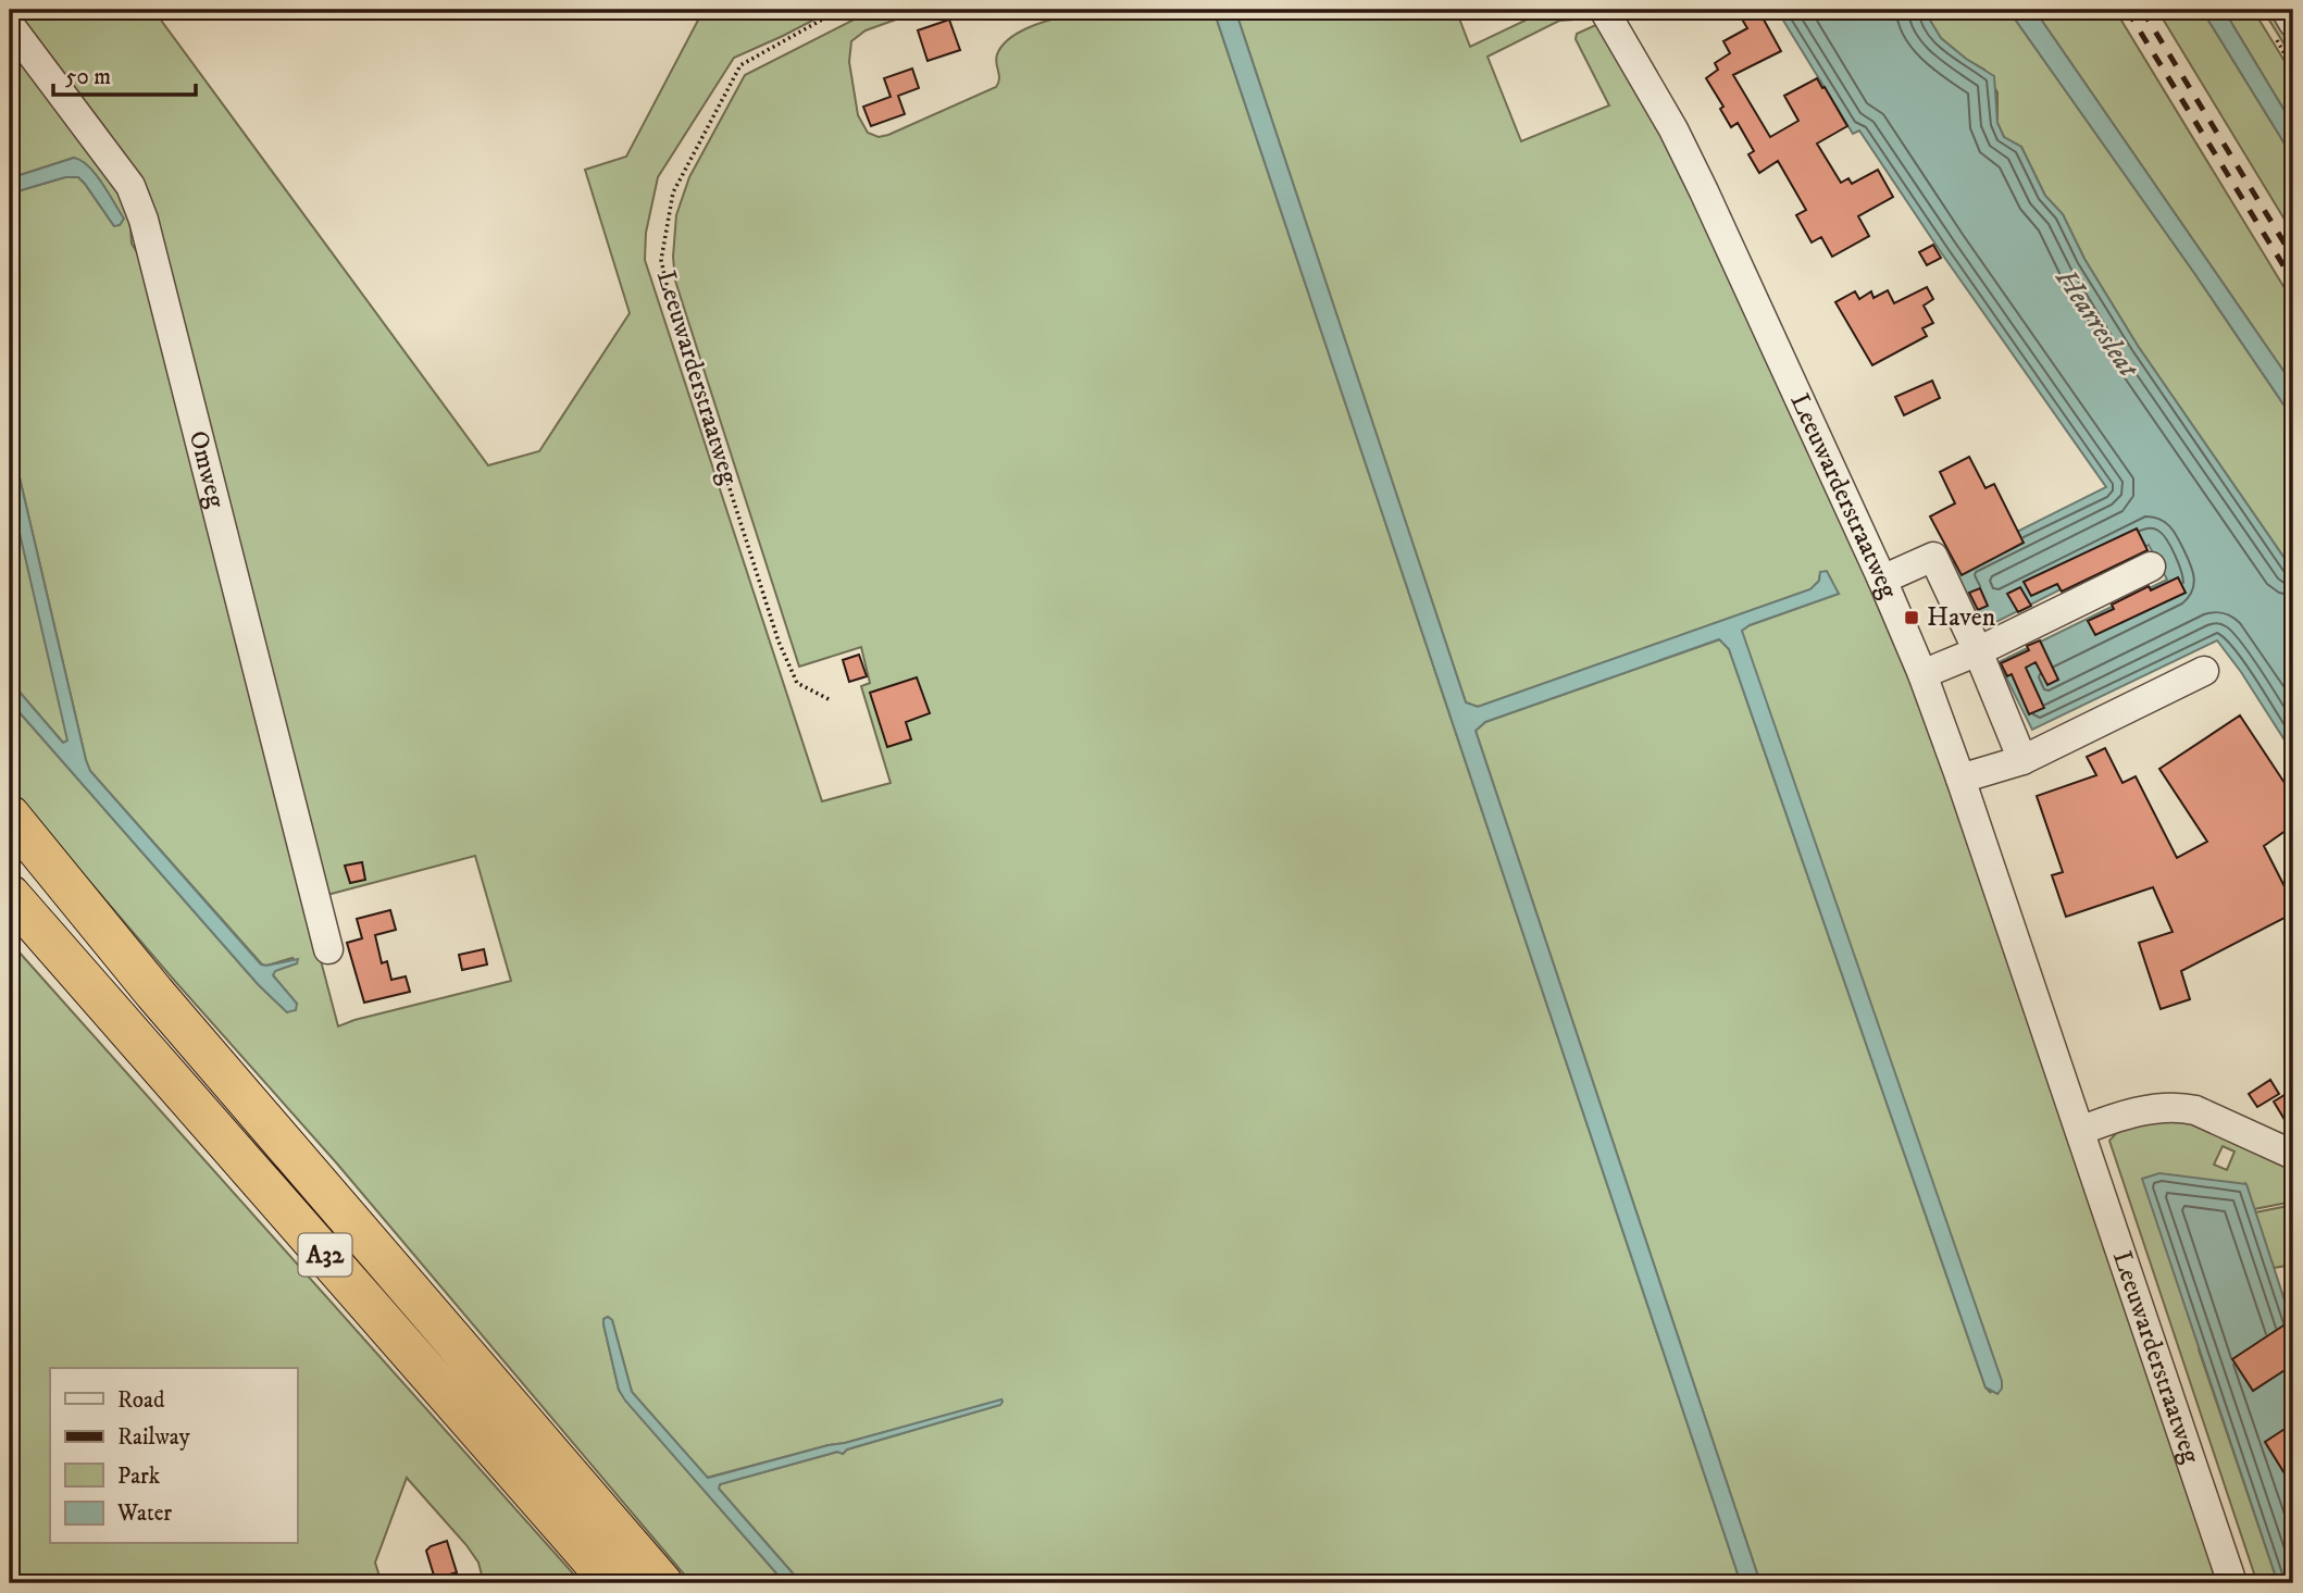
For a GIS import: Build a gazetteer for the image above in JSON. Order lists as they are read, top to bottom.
{
  "streets": {
    "highway": ["A32"],
    "street": ["Leeuwarderstraatweg", "Omweg"]
  },
  "water": ["Hearresleat"],
  "places": {
    "transit": ["Haven"]
  },
  "legend": [
    "Road",
    "Railway",
    "Park",
    "Water"
  ],
  "scale_bar": "50 m"
}
